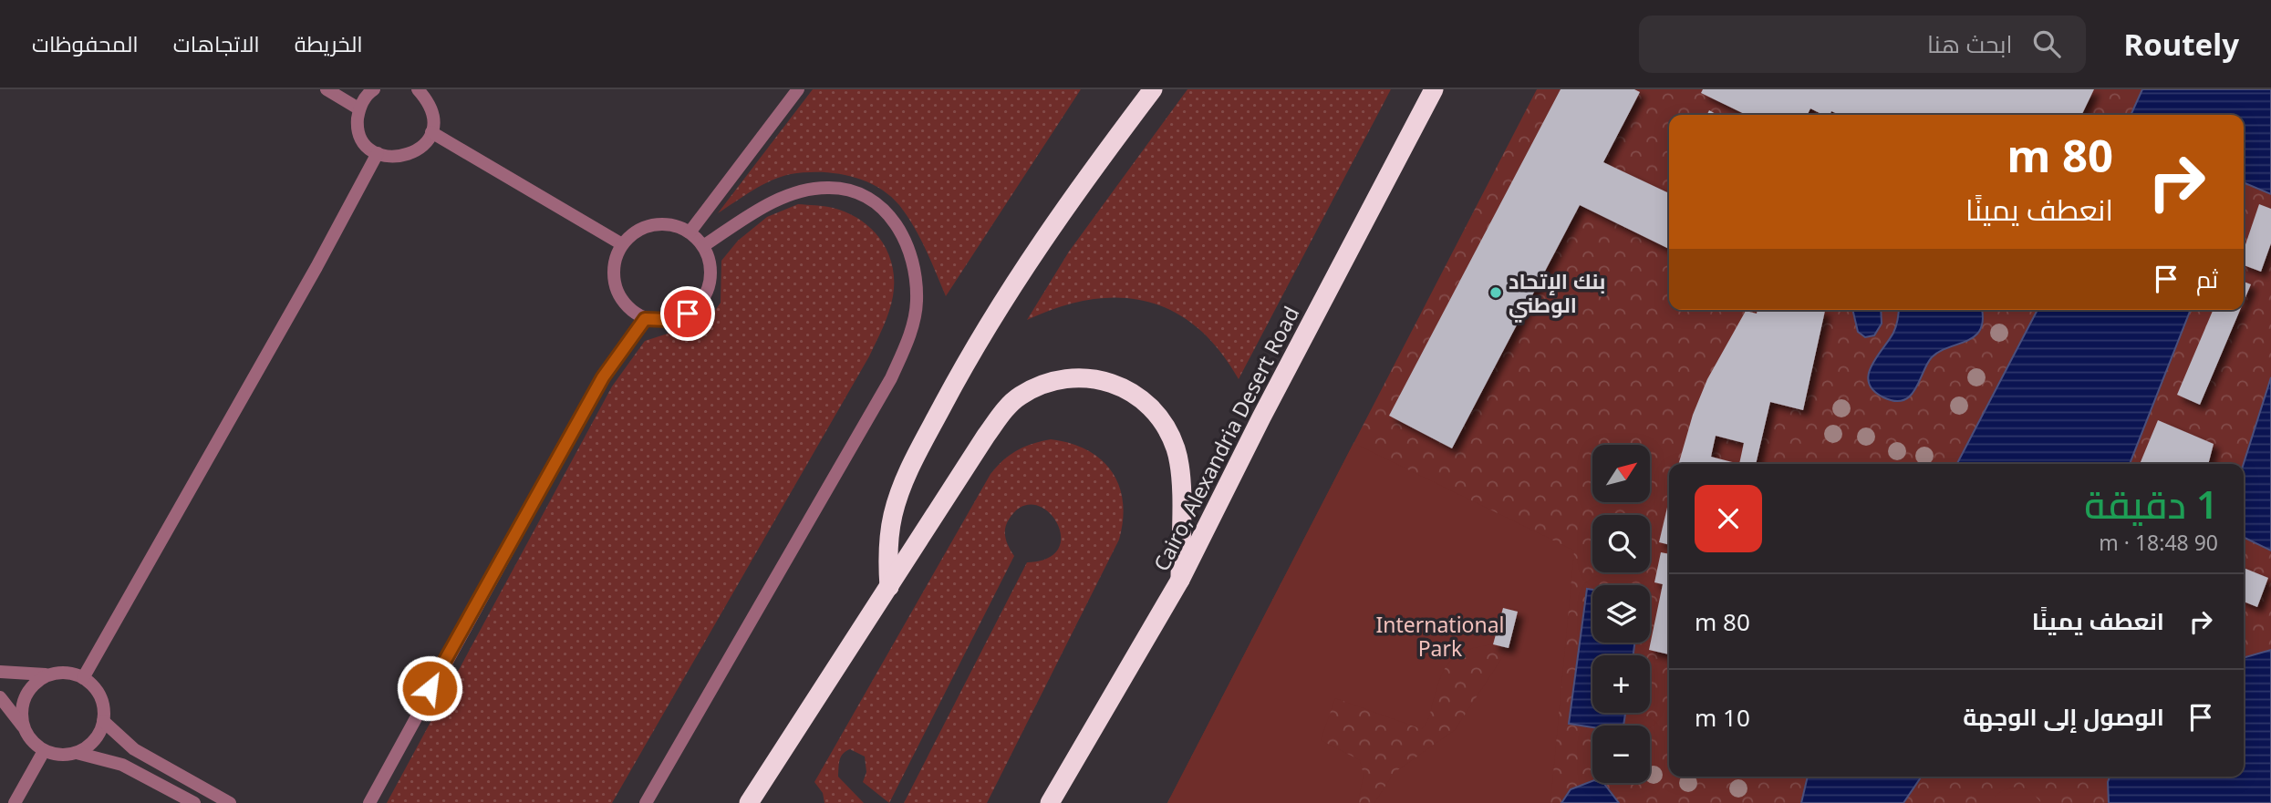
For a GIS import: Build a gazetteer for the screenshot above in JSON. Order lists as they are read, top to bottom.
{
  "streets": {
    "highway": ["Cairo, Alexandria Desert Road"]
  },
  "parks": ["International Park"],
  "places": ["بنك الإتحاد الوطني"],
  "north": "top right",
  "page": {
    "header": "Routely",
    "search": "ابحث هنا",
    "nav": ["الخريطة", "الاتجاهات", "المحفوظات"],
    "turn": ["80 m", "انعطف يمينًا"],
    "then": "ثم",
    "map_buttons": ["+", "−"],
    "heading": ["1 دقيقة", "90 m · 18:48"],
    "list": [
      {
        "name": "انعطف يمينًا",
        "value": "80 m"
      },
      {
        "name": "الوصول إلى الوجهة",
        "value": "10 m"
      }
    ]
  }
}
